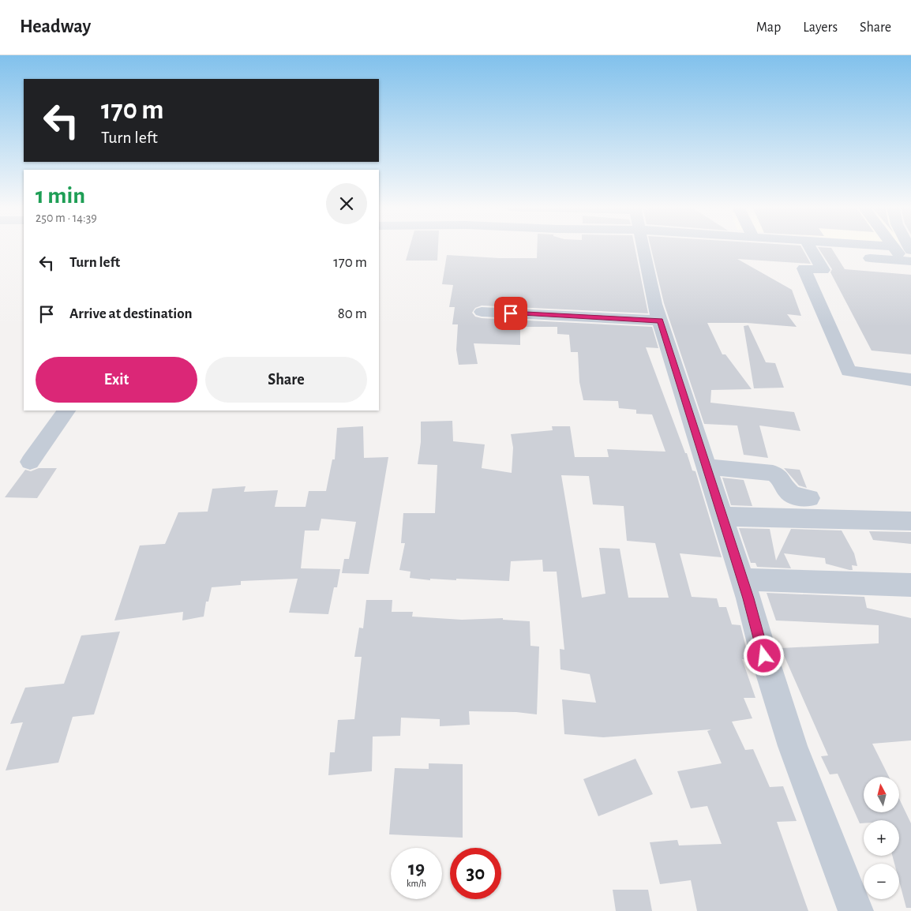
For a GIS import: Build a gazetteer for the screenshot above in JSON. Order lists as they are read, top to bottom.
{
  "north": "top",
  "page": {
    "header": "Headway",
    "nav": ["Map", "Layers", "Share"],
    "turn": ["170 m", "Turn left"],
    "heading": ["1 min", "250 m · 14:39"],
    "list": [
      {
        "name": "Turn left",
        "value": "170 m"
      },
      {
        "name": "Arrive at destination",
        "value": "80 m"
      }
    ],
    "buttons": ["Exit", "Share"],
    "map_buttons": ["+", "−"],
    "speed": "19 km/h",
    "limit": "30"
  }
}
